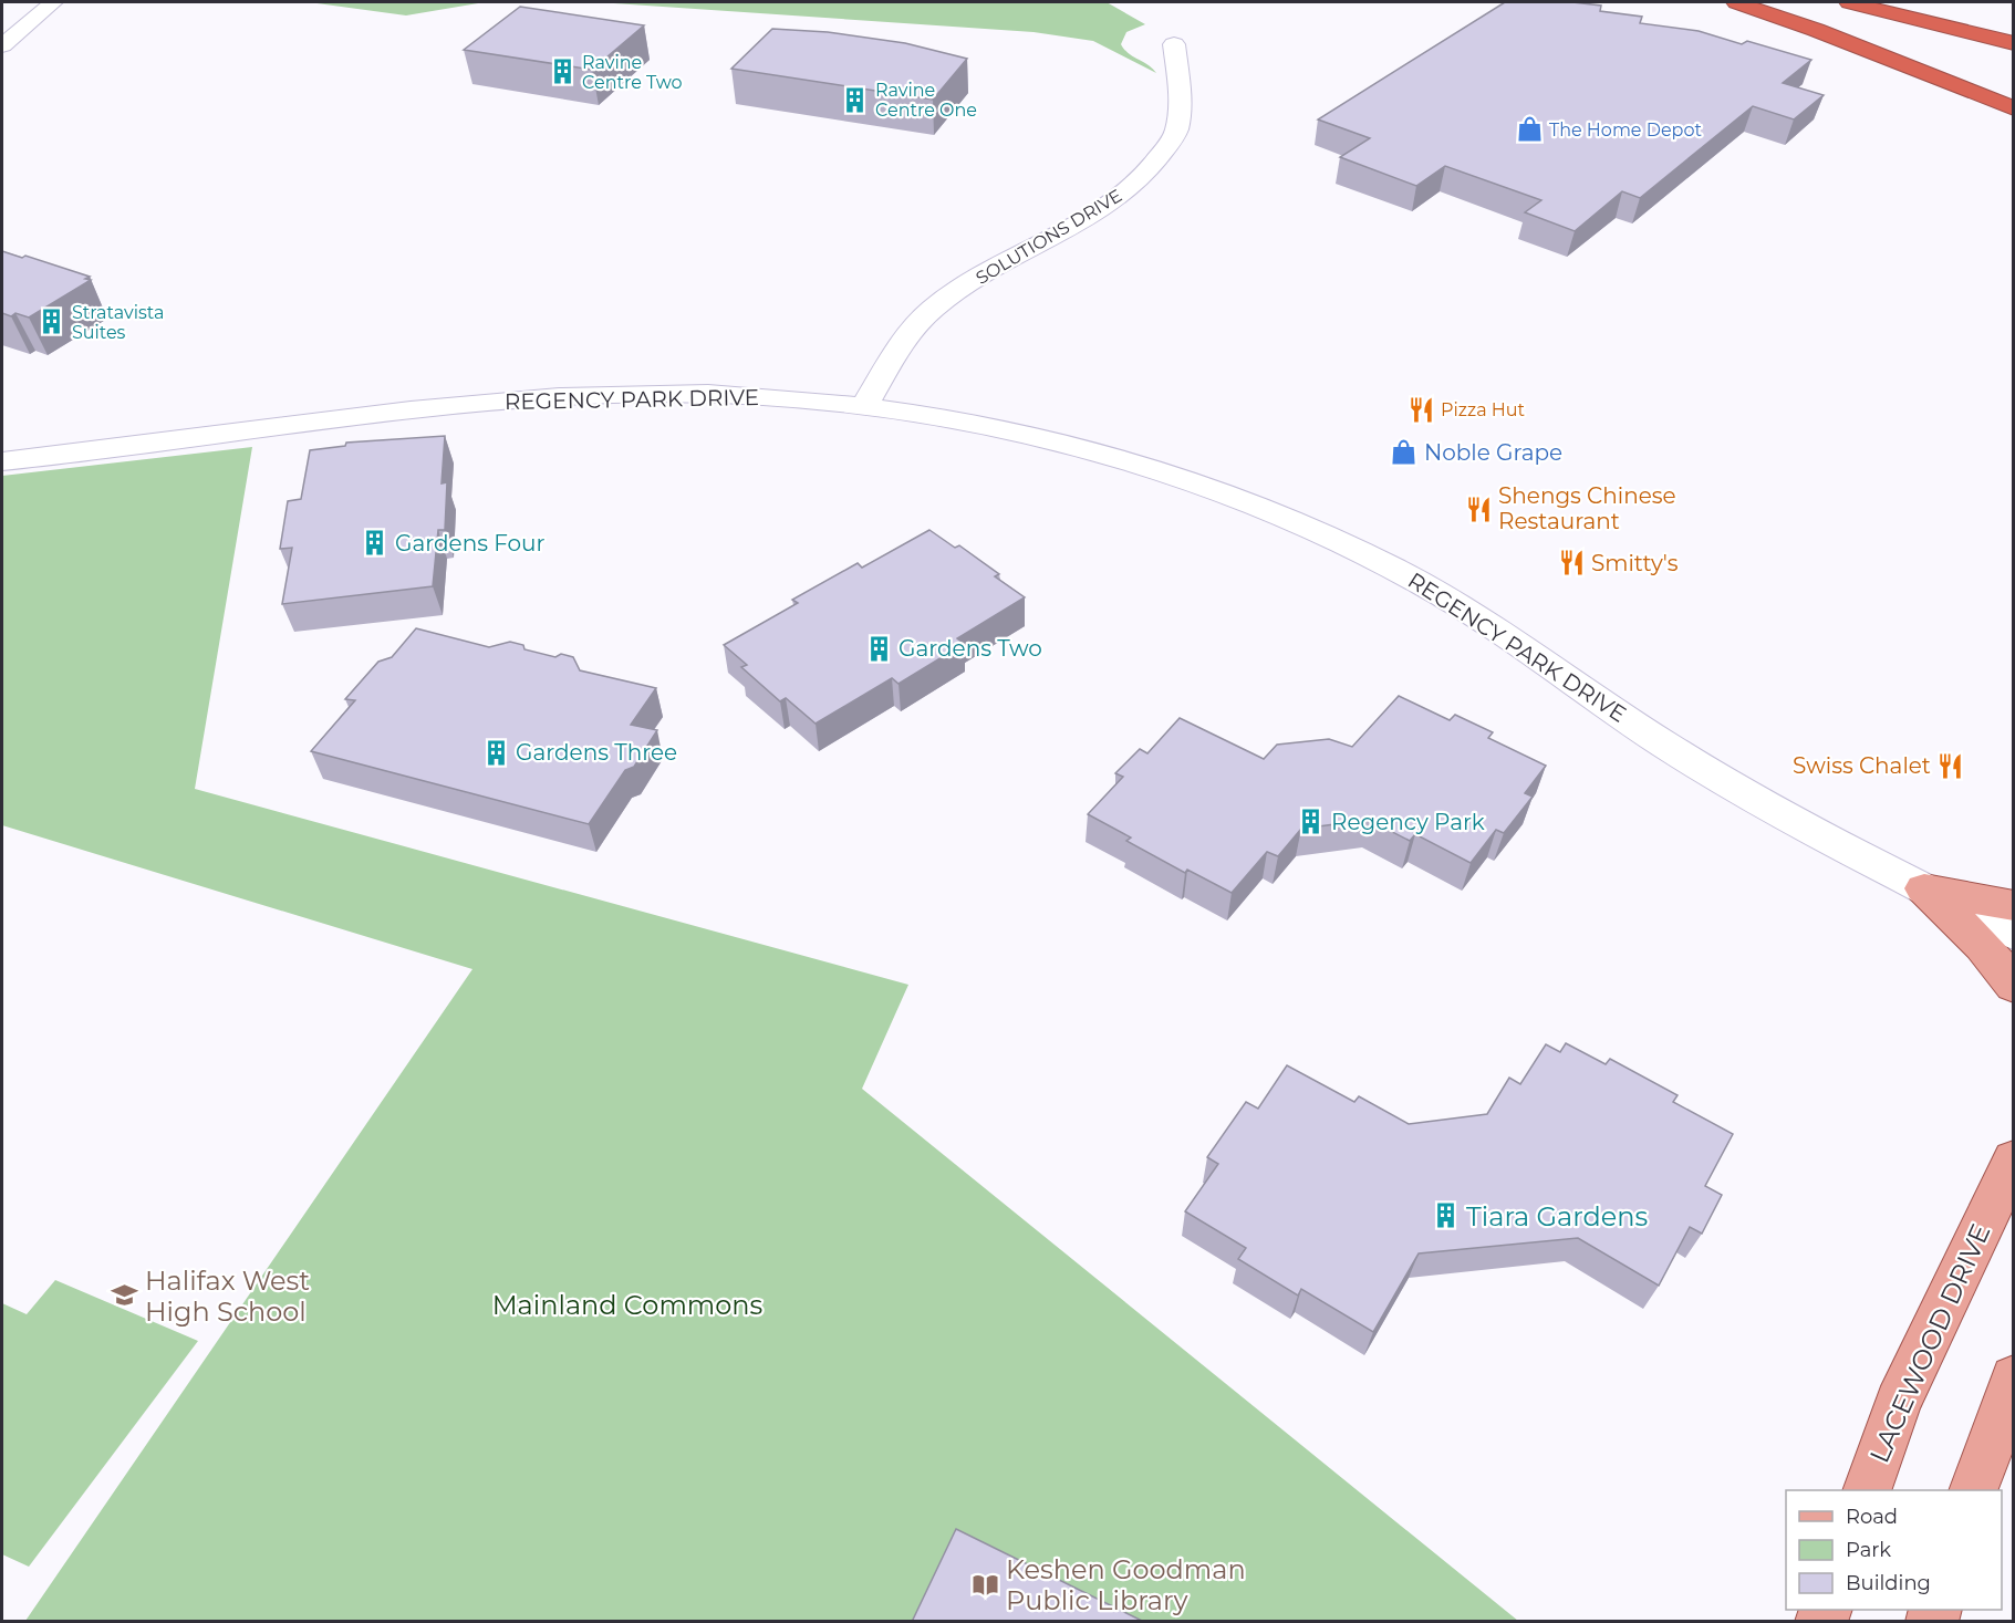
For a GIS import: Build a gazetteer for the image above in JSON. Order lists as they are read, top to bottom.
{
  "streets": {
    "main road": ["LACEWOOD DRIVE"],
    "street": ["SOLUTIONS DRIVE", "REGENCY PARK DRIVE"]
  },
  "crossings": [
    ["SOLUTIONS DRIVE", "REGENCY PARK DRIVE"]
  ],
  "parks": ["Mainland Commons"],
  "places": {
    "building": [
      "Ravine Centre Two",
      "Ravine Centre One",
      "Stratavista Suites",
      "Gardens Four",
      "Gardens Two",
      "Gardens Three",
      "Regency Park",
      "Tiara Gardens"
    ],
    "shop": ["The Home Depot", "Noble Grape"],
    "restaurant": [
      "Pizza Hut",
      "Shengs Chinese Restaurant",
      "Smitty's",
      "Swiss Chalet"
    ],
    "school or university": ["Halifax West High School"],
    "library": ["Keshen Goodman Public Library"]
  },
  "legend": ["Road", "Park", "Building"]
}
